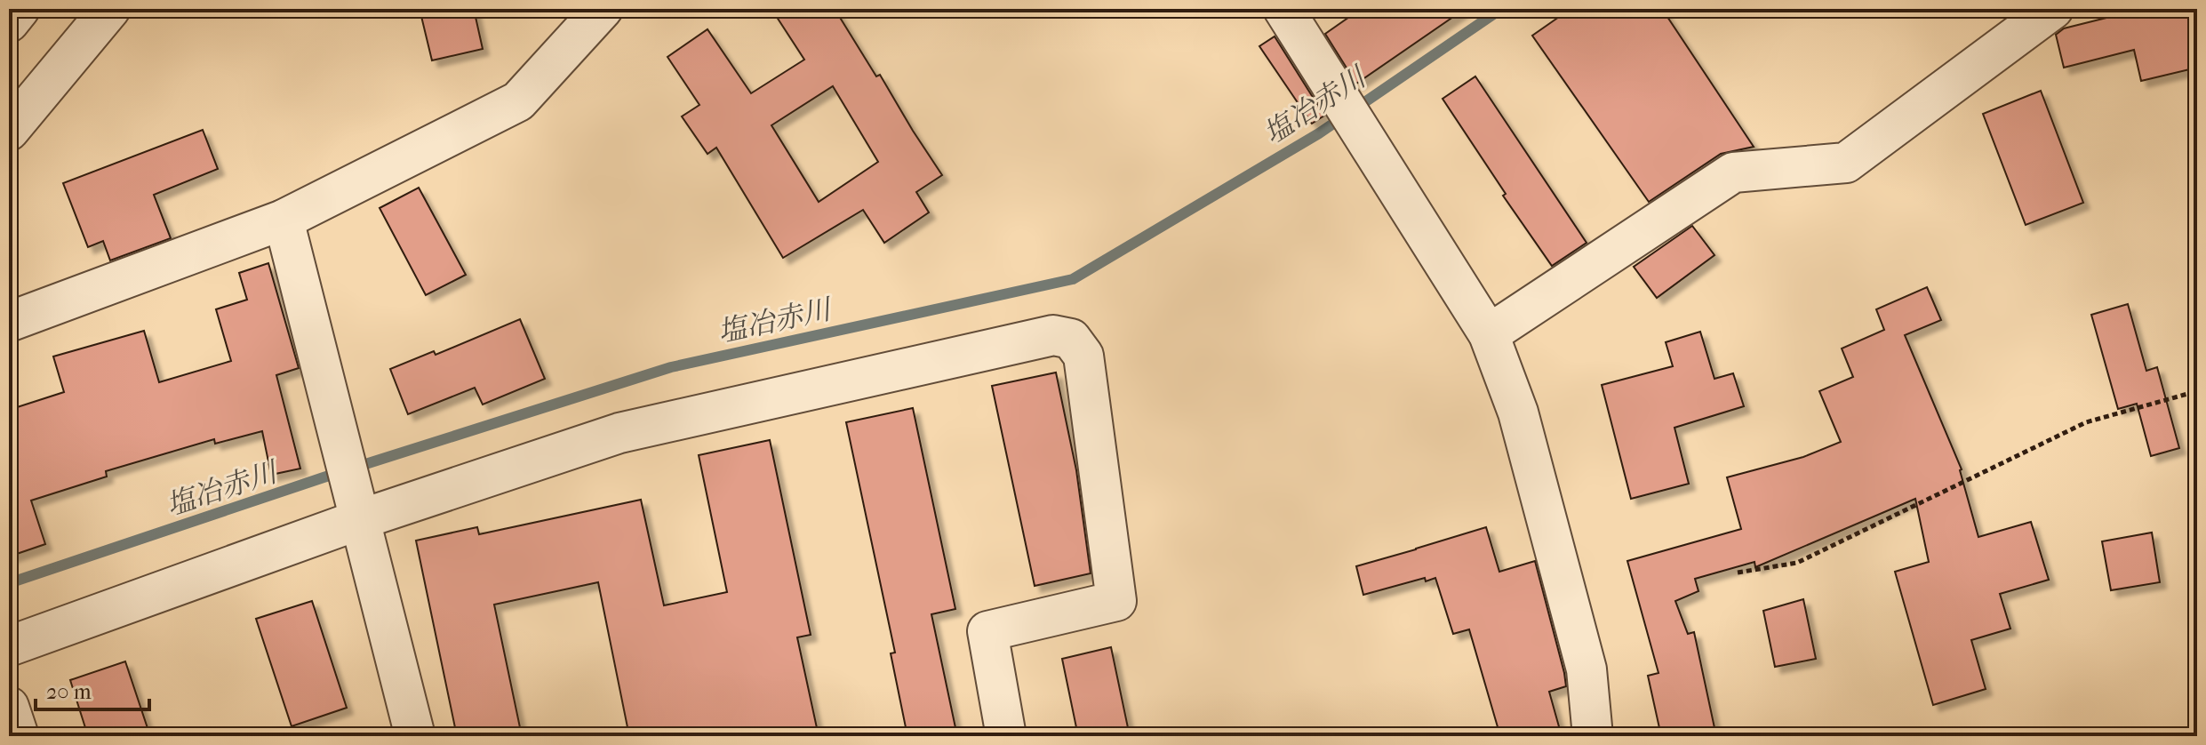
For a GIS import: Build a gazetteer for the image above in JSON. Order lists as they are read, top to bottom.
{
  "water": ["塩冶赤川"],
  "scale_bar": "20 m"
}
